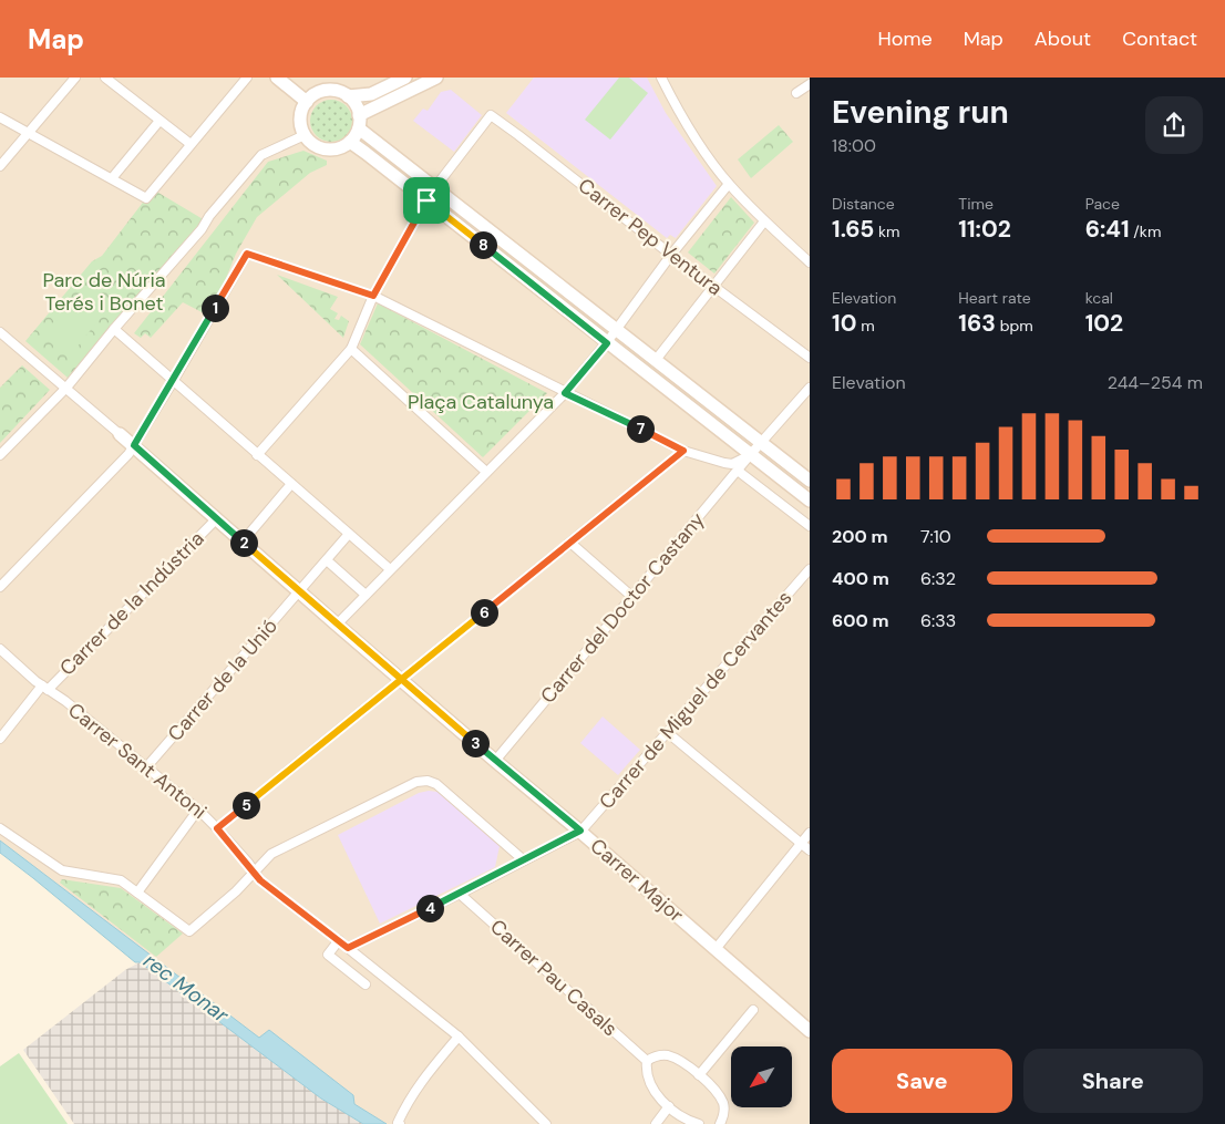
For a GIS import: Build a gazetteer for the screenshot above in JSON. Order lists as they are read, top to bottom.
{
  "streets": {
    "main road": ["Carrer Major"],
    "street": [
      "Carrer Pep Ventura",
      "Carrer de la Indústria",
      "Carrer del Doctor Castany",
      "Carrer de la Unió",
      "Carrer de Miguel de Cervantes",
      "Carrer Sant Antoni",
      "Carrer Pau Casals"
    ]
  },
  "crossings": [
    ["Carrer de la Indústria", "Carrer Sant Antoni"],
    ["Carrer de la Indústria", "Carrer Major"],
    ["Carrer del Doctor Castany", "Carrer Major"],
    ["Carrer de la Unió", "Carrer Sant Antoni"],
    ["Carrer de la Unió", "Carrer Major"],
    ["Carrer de Miguel de Cervantes", "Carrer Major"]
  ],
  "water": ["rec Monar"],
  "parks": ["Parc de Núria Terés i Bonet", "Plaça Catalunya"],
  "north": "bottom left",
  "page": {
    "header": "Map",
    "nav": [
      "Home",
      "Map",
      "About",
      "Contact"
    ],
    "heading": ["Evening run", "18:00"],
    "stats": [
      ["Distance", "1.65 km"],
      ["Time", "11:02"],
      ["Pace", "6:41 /km"],
      ["Elevation", "10 m"],
      ["Heart rate", "163 bpm"],
      ["kcal", "102"]
    ],
    "pins": [
      "8",
      "1",
      "7",
      "2",
      "6",
      "3",
      "5",
      "4"
    ],
    "chart": ["Elevation", "244–254 m"],
    "list": [
      {
        "name": "200 m",
        "note": "7:10"
      },
      {
        "name": "400 m",
        "note": "6:32"
      },
      {
        "name": "600 m",
        "note": "6:33"
      }
    ],
    "buttons": ["Save", "Share"]
  }
}
